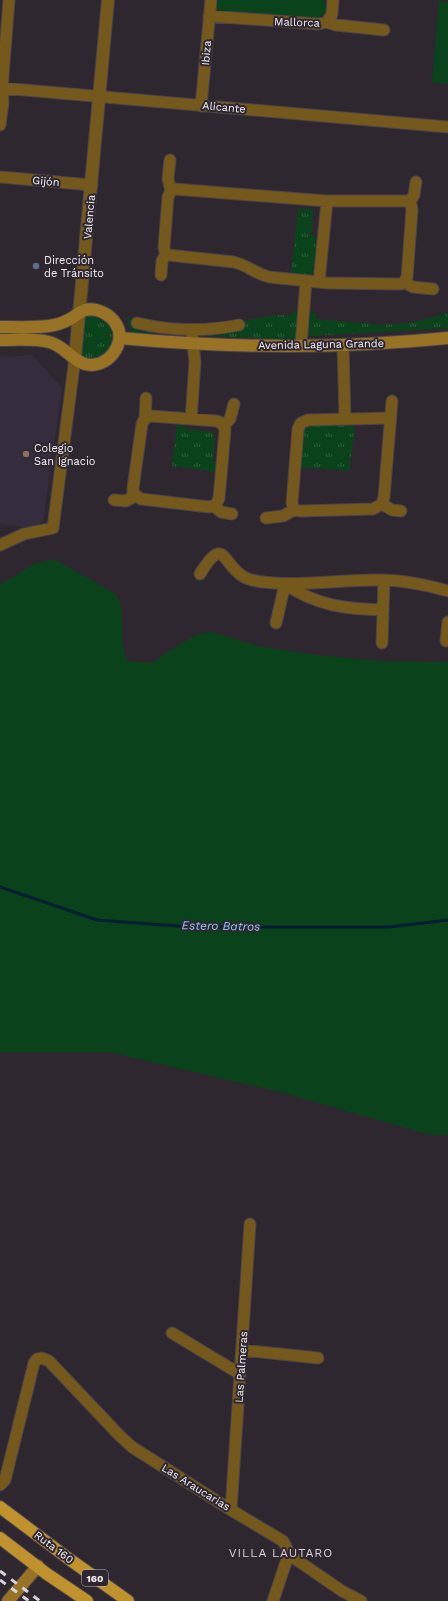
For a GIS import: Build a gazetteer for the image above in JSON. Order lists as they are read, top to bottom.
{
  "streets": {
    "highway": ["Ruta 160", "160"],
    "main road": ["Avenida Laguna Grande"],
    "street": [
      "Mallorca",
      "Ibiza",
      "Alicante",
      "Gijón",
      "Valencia",
      "Las Palmeras",
      "Las Araucarias"
    ]
  },
  "crossings": [
    ["Mallorca", "Ibiza"],
    ["Ibiza", "Alicante"],
    ["Alicante", "Valencia"],
    ["Gijón", "Valencia"],
    ["Valencia", "Avenida Laguna Grande"],
    ["Las Palmeras", "Las Araucarias"]
  ],
  "districts": ["VILLA LAUTARO"],
  "water": ["Estero Batros"],
  "places": ["Dirección de Tránsito", "Colegio San Ignacio"]
}
